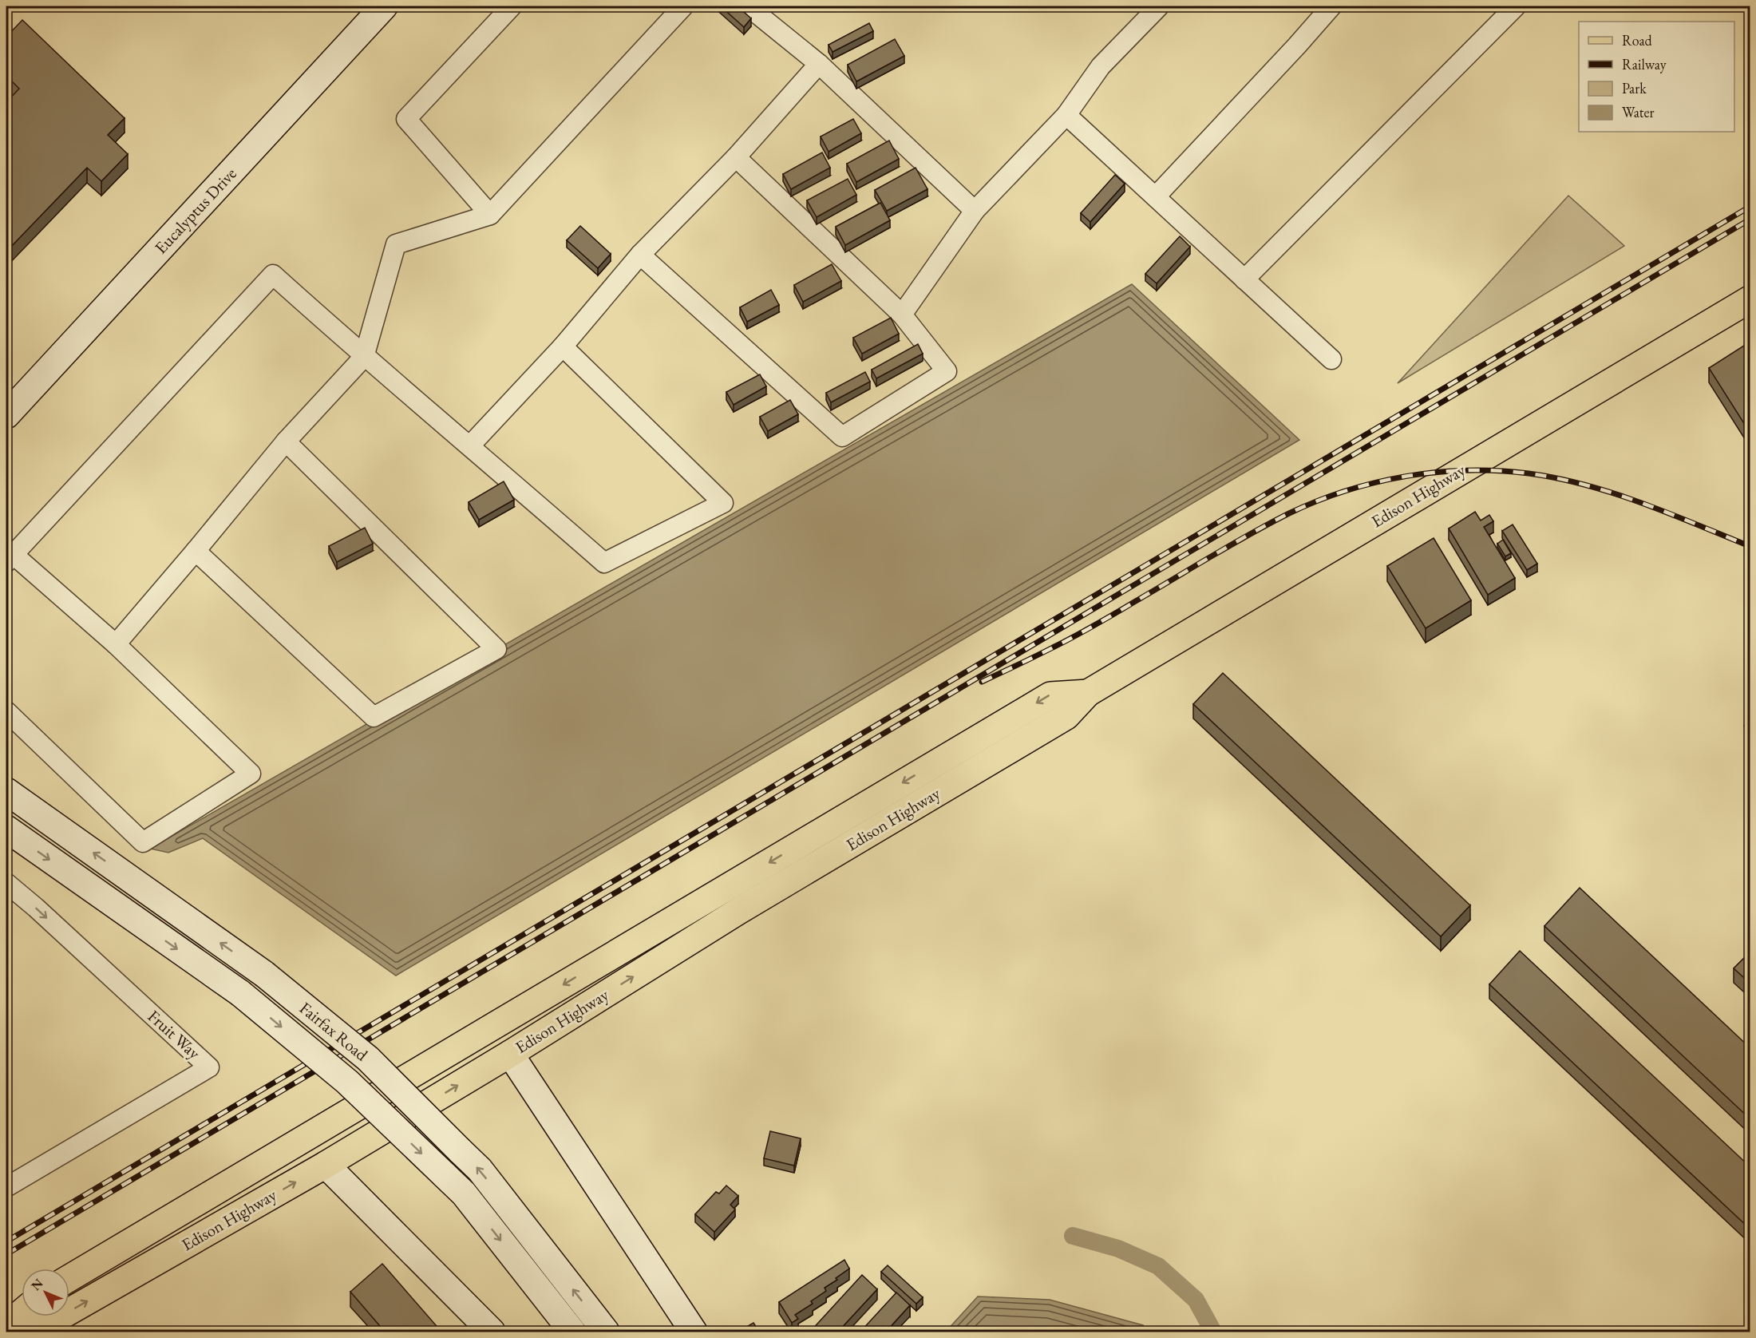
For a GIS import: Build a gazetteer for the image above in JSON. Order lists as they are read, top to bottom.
{
  "streets": {
    "main road": ["Eucalyptus Drive", "Edison Highway", "Fairfax Road"],
    "street": ["Fruit Way"]
  },
  "legend": [
    "Road",
    "Railway",
    "Park",
    "Water"
  ],
  "north": "top left"
}
